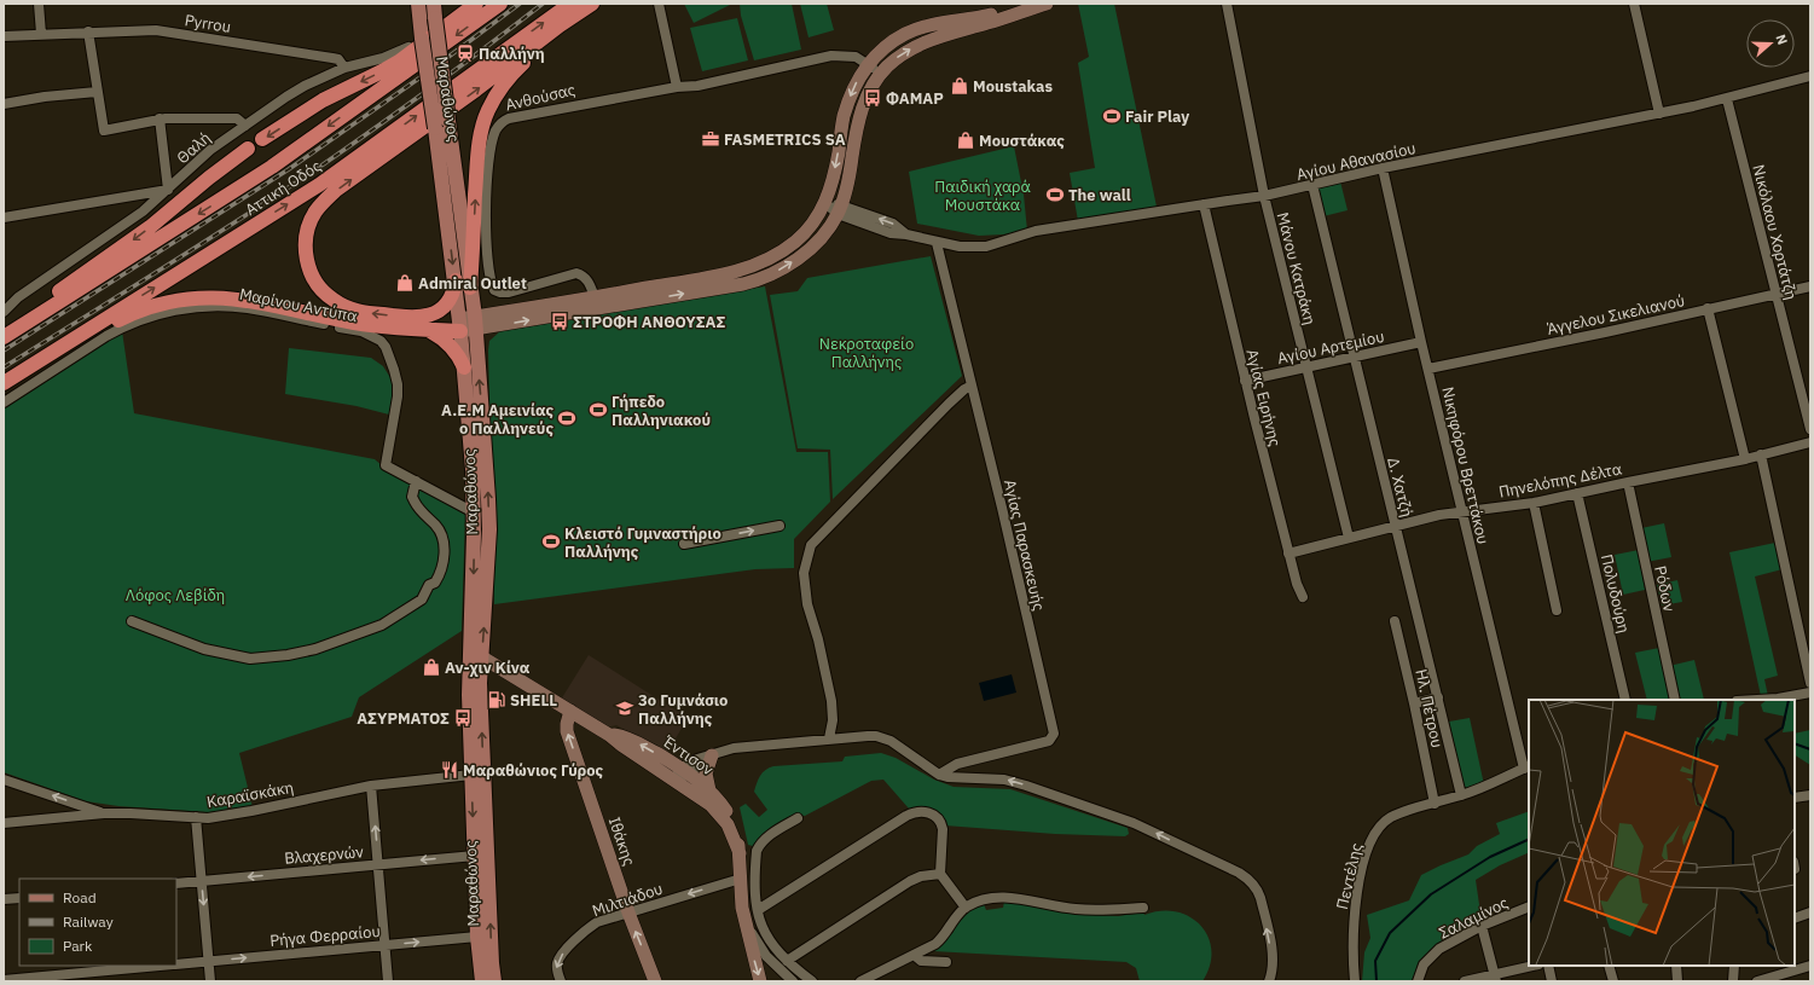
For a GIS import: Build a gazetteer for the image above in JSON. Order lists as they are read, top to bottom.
{
  "streets": {
    "highway": ["Αττική Οδός"],
    "main road": ["Μαραθώνος"],
    "street": [
      "Pyrrou",
      "Ανθούσας",
      "Θαλή",
      "Αγίου Αθανασίου",
      "Νικόλαου Χορτάτζη",
      "Μάνου Κατράκη",
      "Μαρίνου Αντύπα",
      "Άγγελου Σικελιανού",
      "Αγίου Αρτεμίου",
      "Αγίας Ειρήνης",
      "Νικηφόρου Βρεττάκου",
      "Πηνελόπης Δέλτα",
      "Δ. Χατζή",
      "Αγίας Παρασκευής",
      "Ρόδων",
      "Πολυδούρη",
      "Ηλ. Πέτρου",
      "Έντισον",
      "Καραϊσκάκη",
      "Ιθάκης",
      "Βλαχερνών",
      "Πεντέλης",
      "Μιλτιάδου",
      "Σαλαμίνος",
      "Ρήγα Φερραίου"
    ]
  },
  "crossings": [
    ["Pyrrou", "Θαλή"],
    ["Μαραθώνος", "Θαλή"],
    ["Μαραθώνος", "Μαρίνου Αντύπα"],
    ["Μαραθώνος", "Έντισον"],
    ["Μαραθώνος", "Καραϊσκάκη"],
    ["Μαραθώνος", "Βλαχερνών"],
    ["Μαραθώνος", "Ρήγα Φερραίου"],
    ["Αγίου Αθανασίου", "Νικόλαου Χορτάτζη"],
    ["Αγίου Αθανασίου", "Μάνου Κατράκη"],
    ["Αγίου Αθανασίου", "Αγίας Ειρήνης"],
    ["Αγίου Αθανασίου", "Νικηφόρου Βρεττάκου"],
    ["Αγίου Αθανασίου", "Δ. Χατζή"],
    ["Αγίου Αθανασίου", "Αγίας Παρασκευής"],
    ["Νικόλαου Χορτάτζη", "Άγγελου Σικελιανού"],
    ["Μάνου Κατράκη", "Αγίου Αρτεμίου"],
    ["Μάνου Κατράκη", "Πηνελόπης Δέλτα"],
    ["Άγγελου Σικελιανού", "Νικηφόρου Βρεττάκου"],
    ["Αγίου Αρτεμίου", "Αγίας Ειρήνης"],
    ["Αγίου Αρτεμίου", "Νικηφόρου Βρεττάκου"],
    ["Αγίου Αρτεμίου", "Δ. Χατζή"],
    ["Αγίας Ειρήνης", "Πηνελόπης Δέλτα"],
    ["Νικηφόρου Βρεττάκου", "Πηνελόπης Δέλτα"],
    ["Νικηφόρου Βρεττάκου", "Πεντέλης"],
    ["Πηνελόπης Δέλτα", "Δ. Χατζή"],
    ["Πηνελόπης Δέλτα", "Ρόδων"],
    ["Πηνελόπης Δέλτα", "Πολυδούρη"],
    ["Δ. Χατζή", "Πεντέλης"],
    ["Ηλ. Πέτρου", "Πεντέλης"],
    ["Έντισον", "Ιθάκης"],
    ["Έντισον", "Μιλτιάδου"],
    ["Ιθάκης", "Μιλτιάδου"]
  ],
  "one_way": [
    "Ιθάκης",
    "Βλαχερνών",
    "Μιλτιάδου",
    "Ρήγα Φερραίου"
  ],
  "parks": ["Παιδική χαρά Μουστάκα", "Νεκροταφείο Παλλήνης", "Λόφος Λεβίδη"],
  "places": {
    "station": ["Παλλήνη"],
    "shop": [
      "Moustakas",
      "Μουστάκας",
      "Admiral Outlet",
      "Αν-χιν Κίνα"
    ],
    "bus stop": ["ΦΑΜΑΡ", "ΣΤΡΟΦΗ ΑΝΘΟΥΣΑΣ", "ΑΣΥΡΜΑΤΟΣ"],
    "sports": [
      "Fair Play",
      "The wall",
      "Γήπεδο Παλληνιακού",
      "Α.Ε.Μ Αμεινίας ο Παλληνεύς",
      "Κλειστό Γυμναστήριο Παλλήνης"
    ],
    "office": ["FASMETRICS SA"],
    "fuel station": ["SHELL"],
    "school or university": ["3ο Γυμνάσιο Παλλήνης"],
    "restaurant": ["Μαραθώνιος Γύρος"]
  },
  "legend": ["Road", "Railway", "Park"],
  "north": "right"
}
